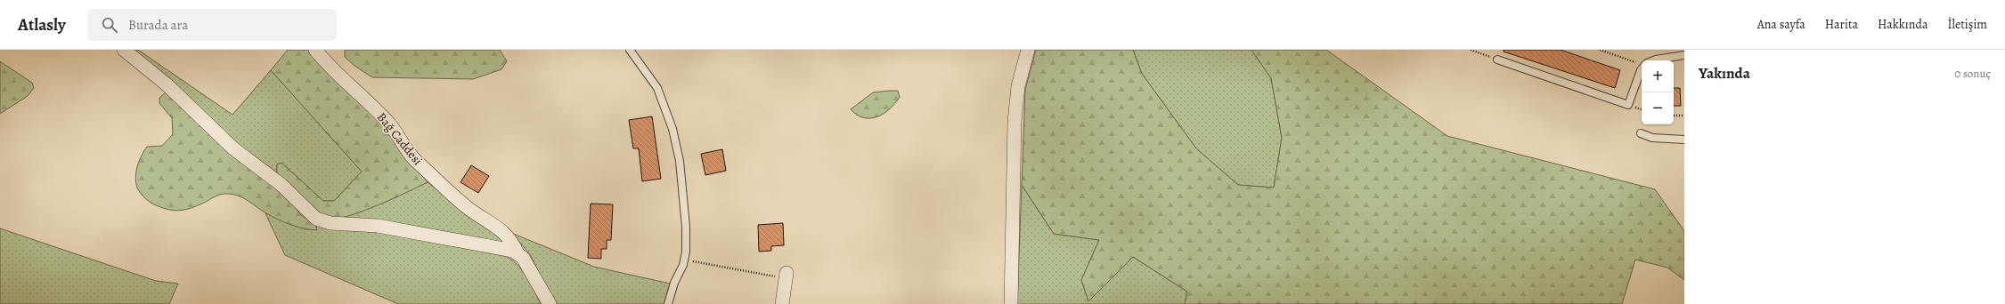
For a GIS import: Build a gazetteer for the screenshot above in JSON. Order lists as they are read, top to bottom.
{
  "streets": {
    "street": ["Bağ Caddesi"]
  },
  "page": {
    "header": "Atlasly",
    "search": "Burada ara",
    "nav": [
      "Ana sayfa",
      "Harita",
      "Hakkında",
      "İletişim"
    ],
    "heading": ["Yakında", "0 sonuç"],
    "map_buttons": ["+", "−"]
  }
}
